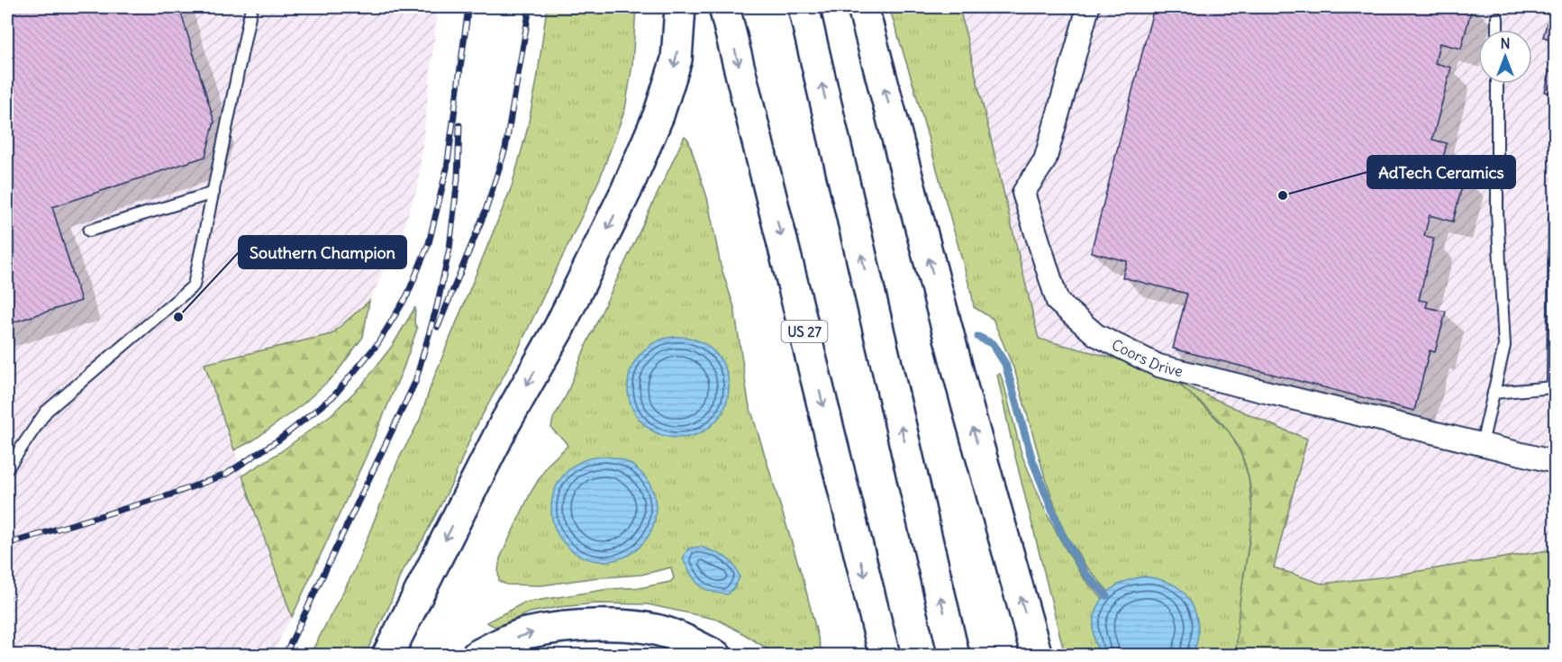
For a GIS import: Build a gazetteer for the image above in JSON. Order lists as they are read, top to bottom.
{
  "streets": {
    "highway": ["US 27"],
    "street": ["Coors Drive"]
  },
  "places": ["AdTech Ceramics", "Southern Champion"],
  "north": "top"
}
